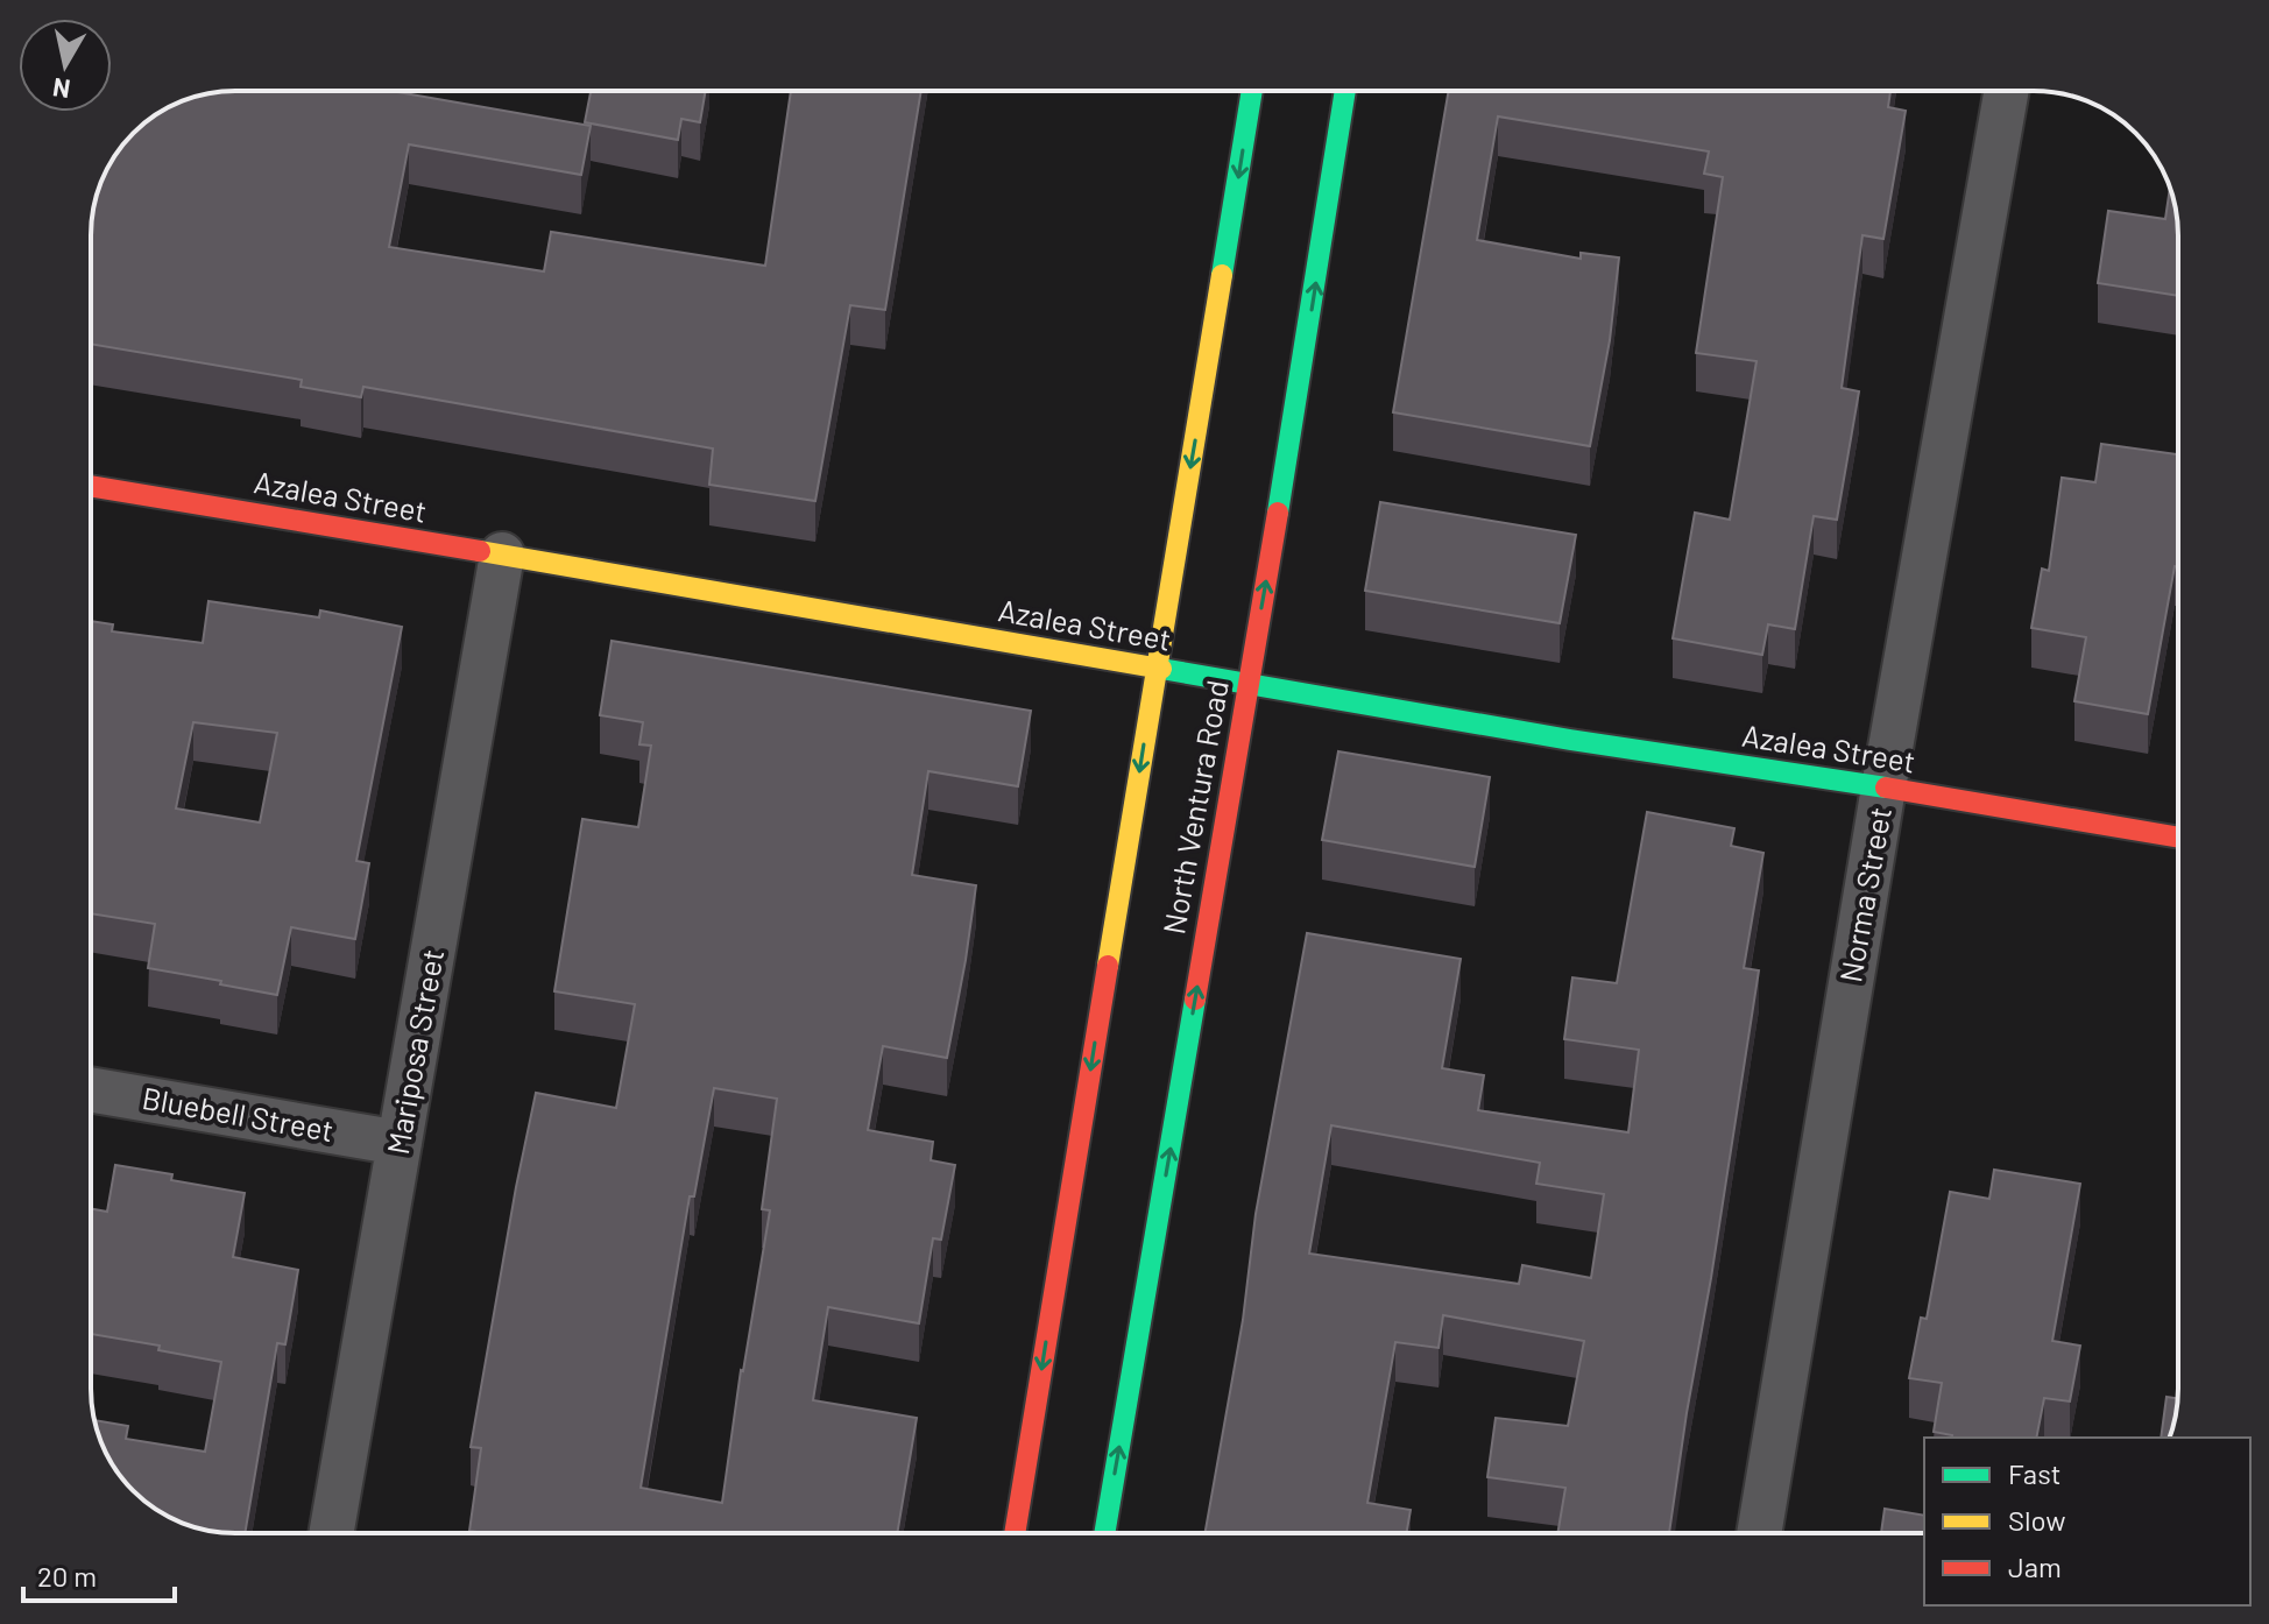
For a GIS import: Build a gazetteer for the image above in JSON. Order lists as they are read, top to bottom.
{
  "streets": {
    "main road": ["Azalea Street", "North Ventura Road"],
    "street": ["Norma Street", "Mariposa Street", "Bluebell Street"]
  },
  "crossings": [
    ["Azalea Street", "North Ventura Road"],
    ["Azalea Street", "Norma Street"],
    ["Azalea Street", "Mariposa Street"],
    ["Mariposa Street", "Bluebell Street"]
  ],
  "legend": ["Fast", "Slow", "Jam"],
  "scale_bar": "20 m",
  "north": "bottom"
}
